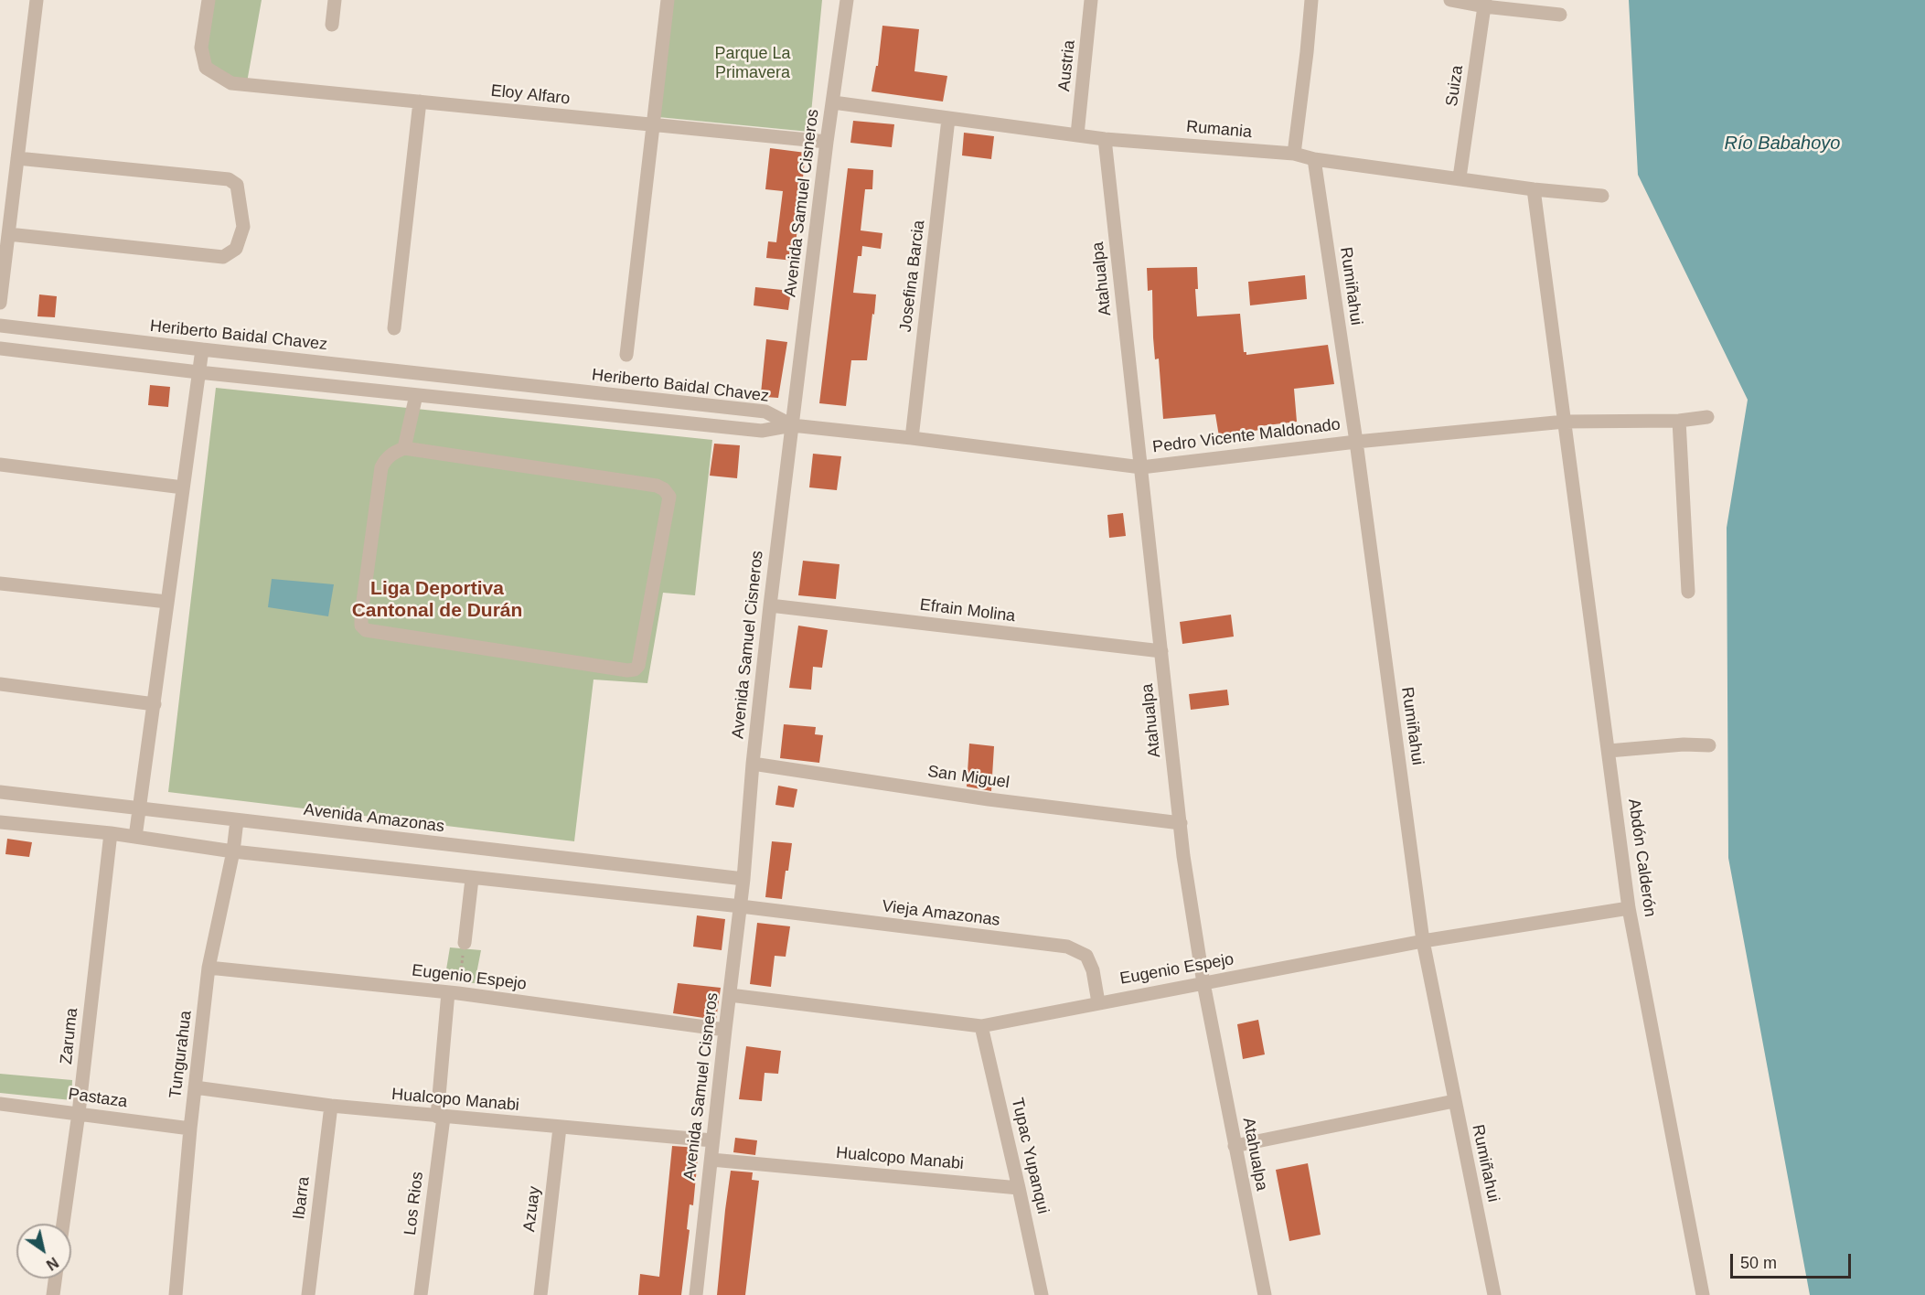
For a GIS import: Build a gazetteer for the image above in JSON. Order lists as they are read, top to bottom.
{
  "streets": {
    "street": [
      "Austria",
      "Suiza",
      "Eloy Alfaro",
      "Rumania",
      "Avenida Samuel Cisneros",
      "Josefina Barcia",
      "Atahualpa",
      "Rumiñahui",
      "Heriberto Baidal Chavez",
      "Pedro Vicente Maldonado",
      "Efrain Molina",
      "San Miguel",
      "Avenida Amazonas",
      "Abdón Calderón",
      "Vieja Amazonas",
      "Eugenio Espejo",
      "Zaruma",
      "Tungurahua",
      "Pastaza",
      "Hualcopo Manabi",
      "Tupac Yupanqui",
      "Ibarra",
      "Los Rios",
      "Azuay"
    ]
  },
  "crossings": [
    ["Austria", "Rumania"],
    ["Suiza", "Rumania"],
    ["Eloy Alfaro", "Avenida Samuel Cisneros"],
    ["Rumania", "Avenida Samuel Cisneros"],
    ["Rumania", "Josefina Barcia"],
    ["Rumania", "Atahualpa"],
    ["Rumania", "Rumiñahui"],
    ["Rumania", "Abdón Calderón"],
    ["Avenida Samuel Cisneros", "Heriberto Baidal Chavez"],
    ["Avenida Samuel Cisneros", "Pedro Vicente Maldonado"],
    ["Avenida Samuel Cisneros", "Efrain Molina"],
    ["Avenida Samuel Cisneros", "San Miguel"],
    ["Avenida Samuel Cisneros", "Avenida Amazonas"],
    ["Avenida Samuel Cisneros", "Vieja Amazonas"],
    ["Avenida Samuel Cisneros", "Eugenio Espejo"],
    ["Avenida Samuel Cisneros", "Hualcopo Manabi"],
    ["Josefina Barcia", "Pedro Vicente Maldonado"],
    ["Atahualpa", "Pedro Vicente Maldonado"],
    ["Atahualpa", "Efrain Molina"],
    ["Atahualpa", "San Miguel"],
    ["Atahualpa", "Eugenio Espejo"],
    ["Rumiñahui", "Pedro Vicente Maldonado"],
    ["Rumiñahui", "Eugenio Espejo"],
    ["Heriberto Baidal Chavez", "Pedro Vicente Maldonado"],
    ["Pedro Vicente Maldonado", "Abdón Calderón"],
    ["Avenida Amazonas", "Tungurahua"],
    ["Abdón Calderón", "Eugenio Espejo"],
    ["Vieja Amazonas", "Eugenio Espejo"],
    ["Eugenio Espejo", "Tungurahua"],
    ["Eugenio Espejo", "Tupac Yupanqui"],
    ["Eugenio Espejo", "Los Rios"],
    ["Zaruma", "Pastaza"],
    ["Tungurahua", "Pastaza"],
    ["Tungurahua", "Hualcopo Manabi"],
    ["Hualcopo Manabi", "Tupac Yupanqui"],
    ["Hualcopo Manabi", "Ibarra"],
    ["Hualcopo Manabi", "Los Rios"],
    ["Hualcopo Manabi", "Azuay"]
  ],
  "districts": ["Liga Deportiva Cantonal de Durán"],
  "water": ["Río Babahoyo"],
  "parks": ["Parque La Primavera"],
  "scale_bar": "50 m",
  "north": "bottom right"
}
